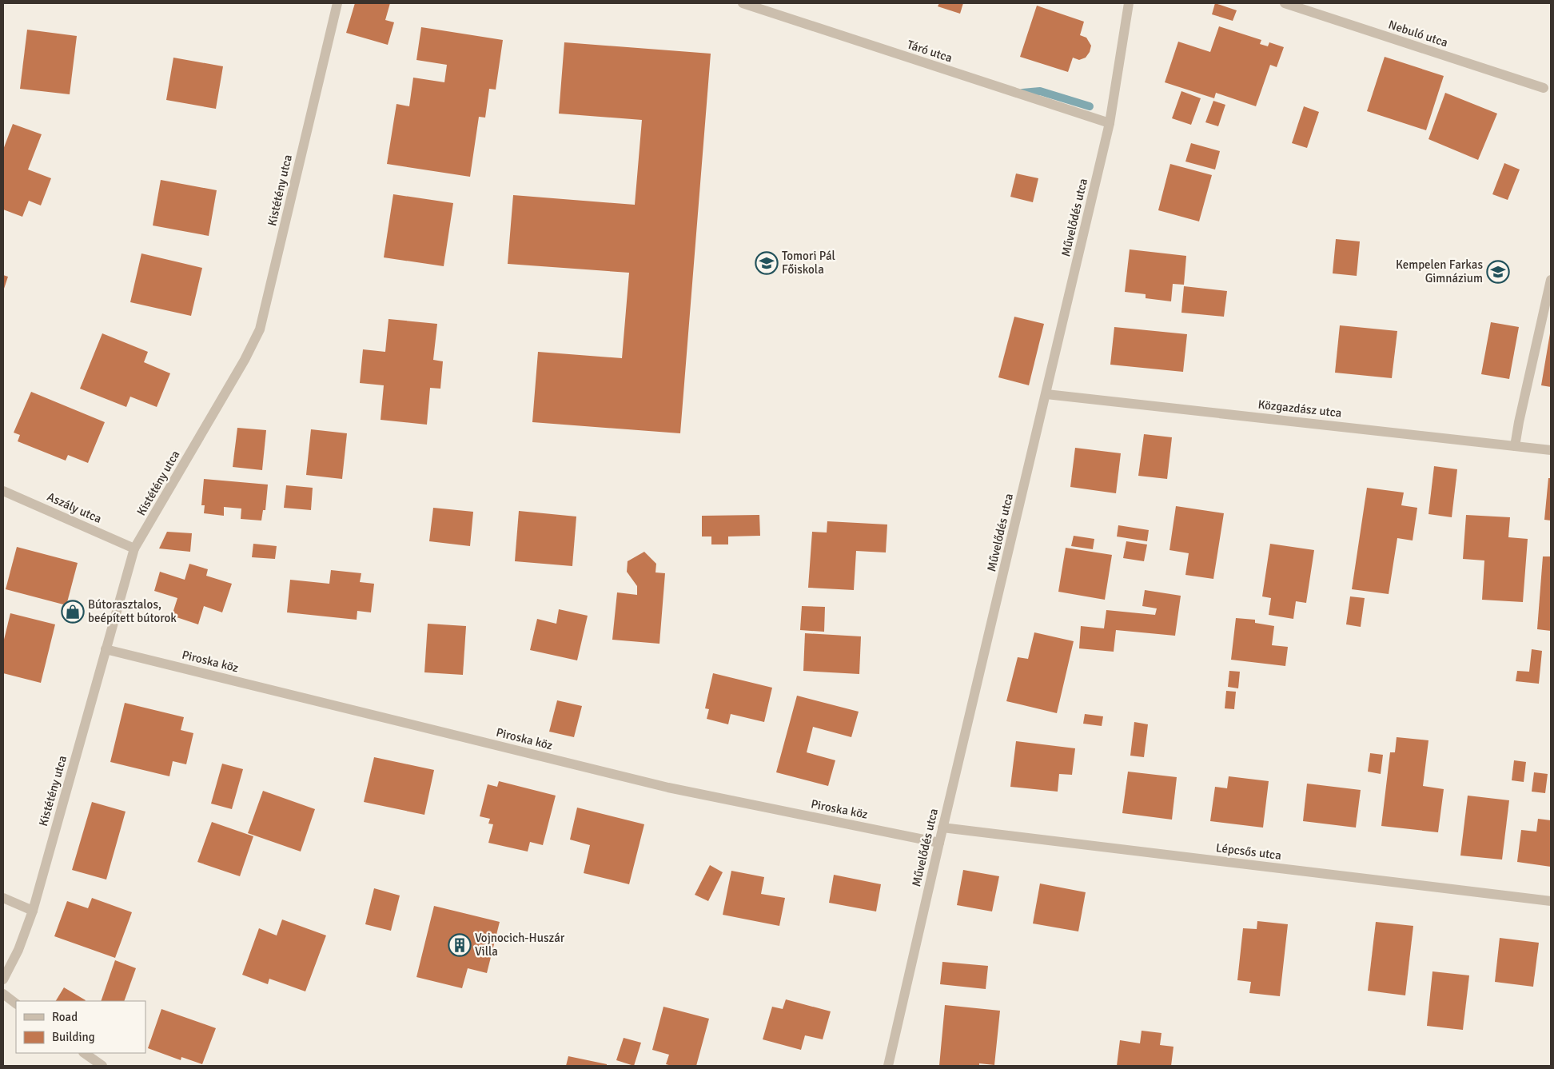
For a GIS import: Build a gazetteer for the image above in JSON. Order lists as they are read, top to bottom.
{
  "streets": {
    "street": [
      "Nebuló utca",
      "Táró utca",
      "Kistétény utca",
      "Művelődés utca",
      "Közgazdász utca",
      "Aszály utca",
      "Piroska köz",
      "Lépcsős utca"
    ]
  },
  "crossings": [
    ["Táró utca", "Művelődés utca"],
    ["Kistétény utca", "Aszály utca"],
    ["Kistétény utca", "Piroska köz"],
    ["Művelődés utca", "Közgazdász utca"],
    ["Művelődés utca", "Piroska köz"],
    ["Művelődés utca", "Lépcsős utca"]
  ],
  "places": {
    "school or university": ["Tomori Pál Főiskola", "Kempelen Farkas Gimnázium"],
    "shop": ["Bútorasztalos, beépített bútorok"],
    "building": ["Vojnocich-Huszár Villa"]
  },
  "legend": ["Road", "Building"]
}
